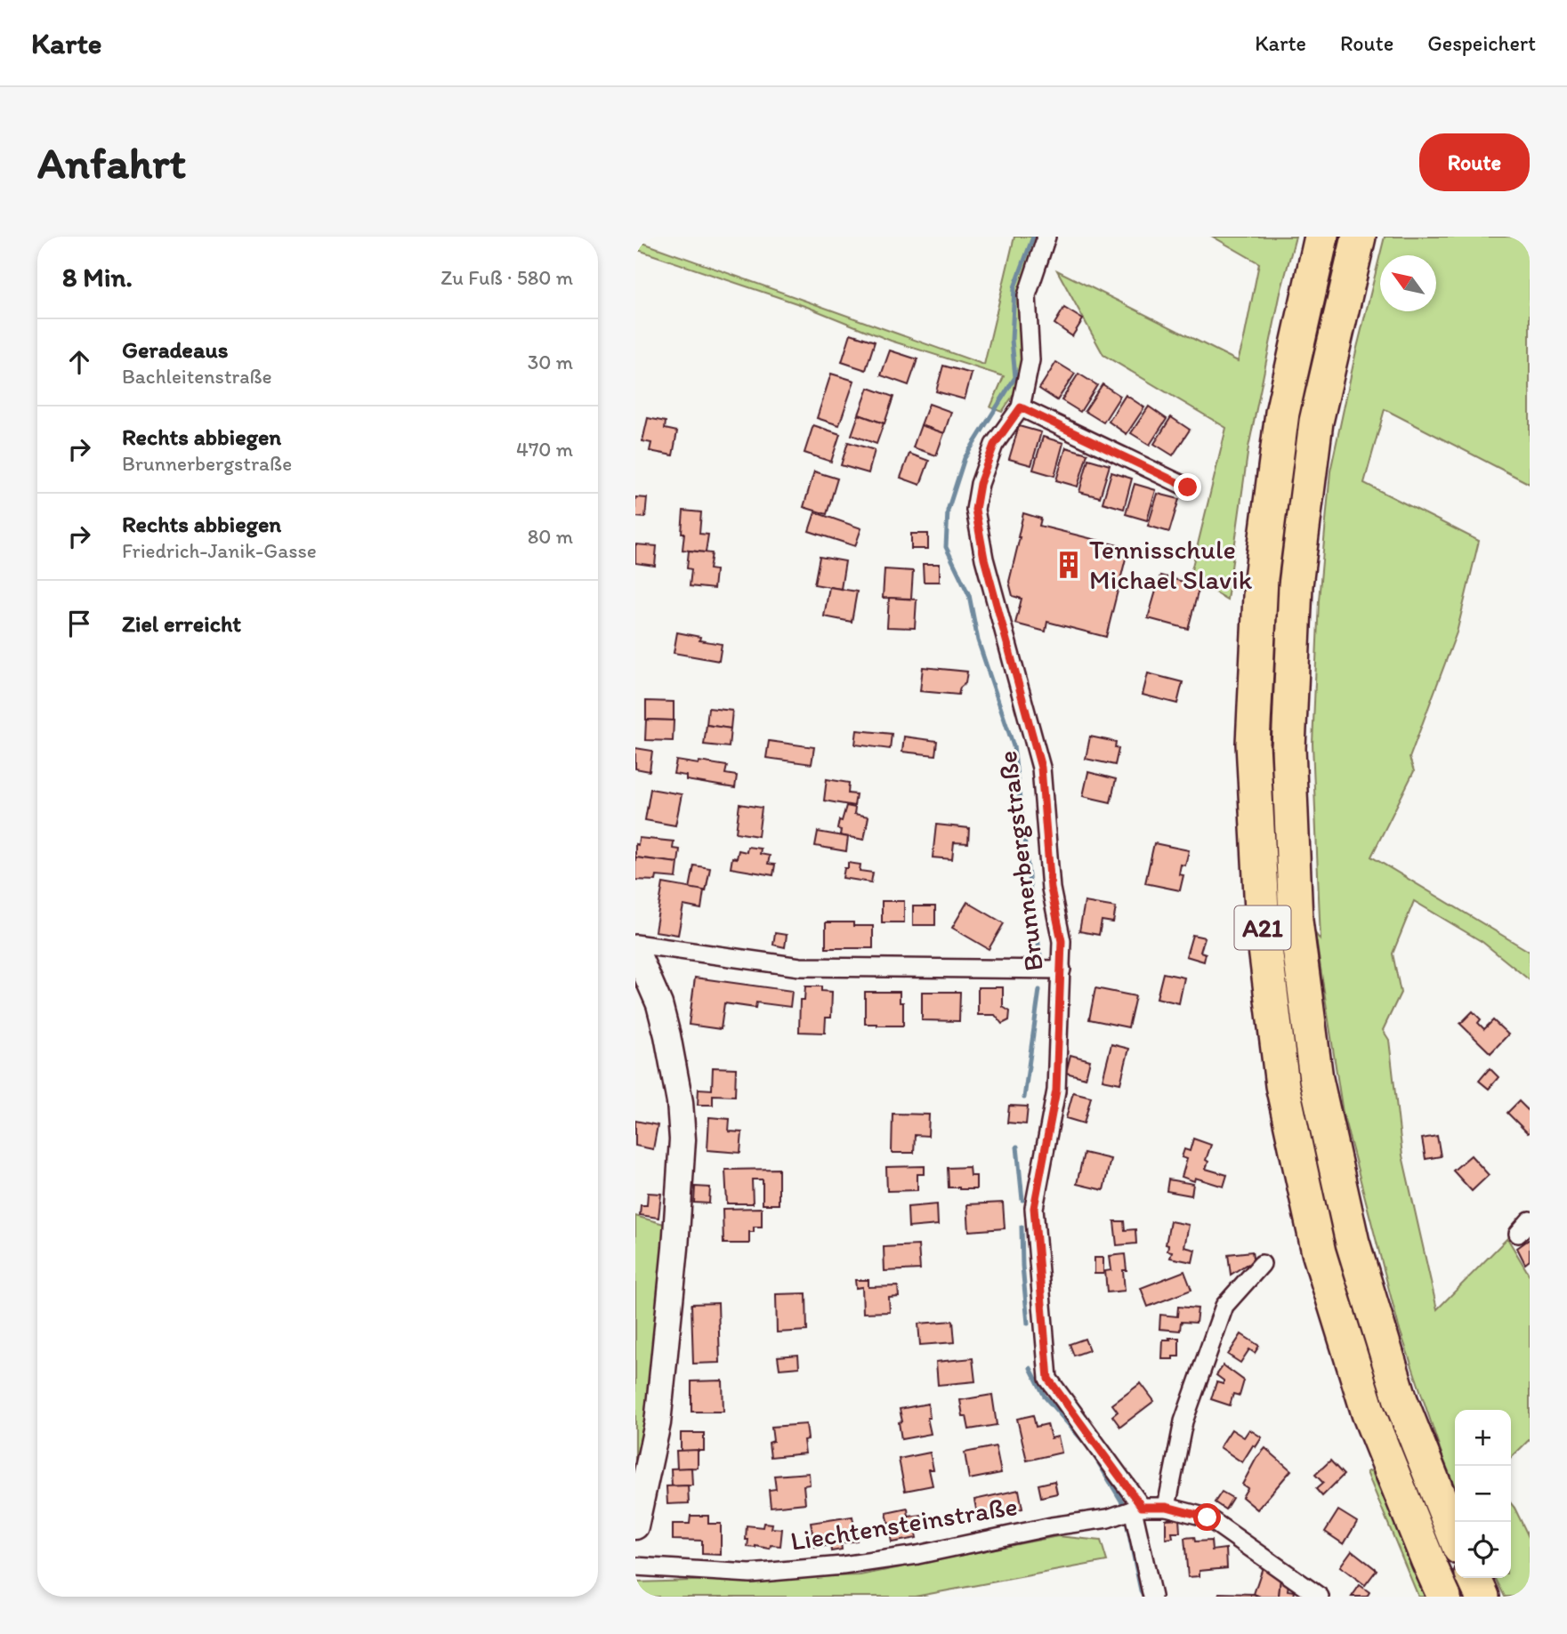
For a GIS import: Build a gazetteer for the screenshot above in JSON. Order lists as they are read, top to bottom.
{
  "streets": {
    "highway": ["A21"],
    "street": ["Brunnerbergstraße", "Liechtensteinstraße"]
  },
  "crossings": [
    ["Brunnerbergstraße", "Liechtensteinstraße"]
  ],
  "places": {
    "building": ["Tennisschule Michael Slavik"]
  },
  "north": "top left",
  "page": {
    "header": "Karte",
    "nav": ["Karte", "Route", "Gespeichert"],
    "buttons": "Route",
    "title": "Anfahrt",
    "heading": ["8 Min.", "Zu Fuß · 580 m"],
    "list": [
      ["Geradeaus", "Bachleitenstraße", "30 m"],
      ["Rechts abbiegen", "Brunnerbergstraße", "470 m"],
      ["Rechts abbiegen", "Friedrich-Janik-Gasse", "80 m"],
      "Ziel erreicht"
    ],
    "map_buttons": ["+", "−"]
  }
}
